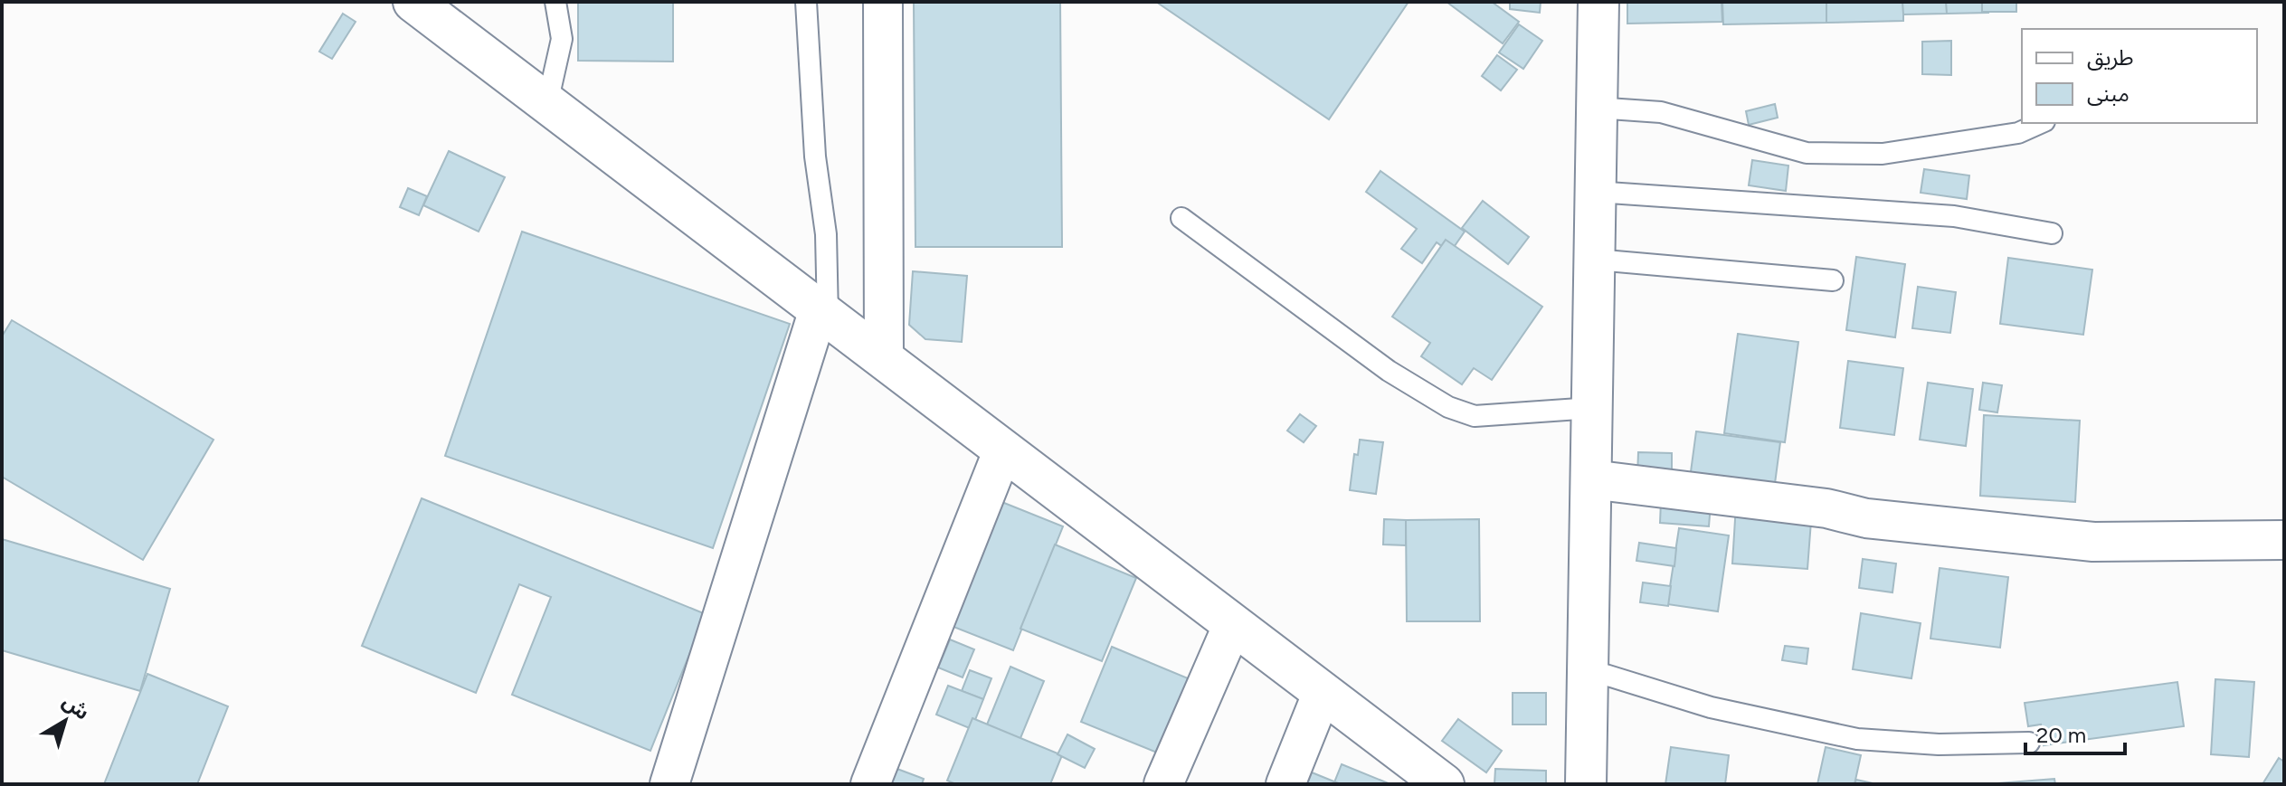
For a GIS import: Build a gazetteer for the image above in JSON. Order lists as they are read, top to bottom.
{
  "legend": ["طريق", "مبنى"],
  "scale_bar": "20 m",
  "north": "top right"
}
